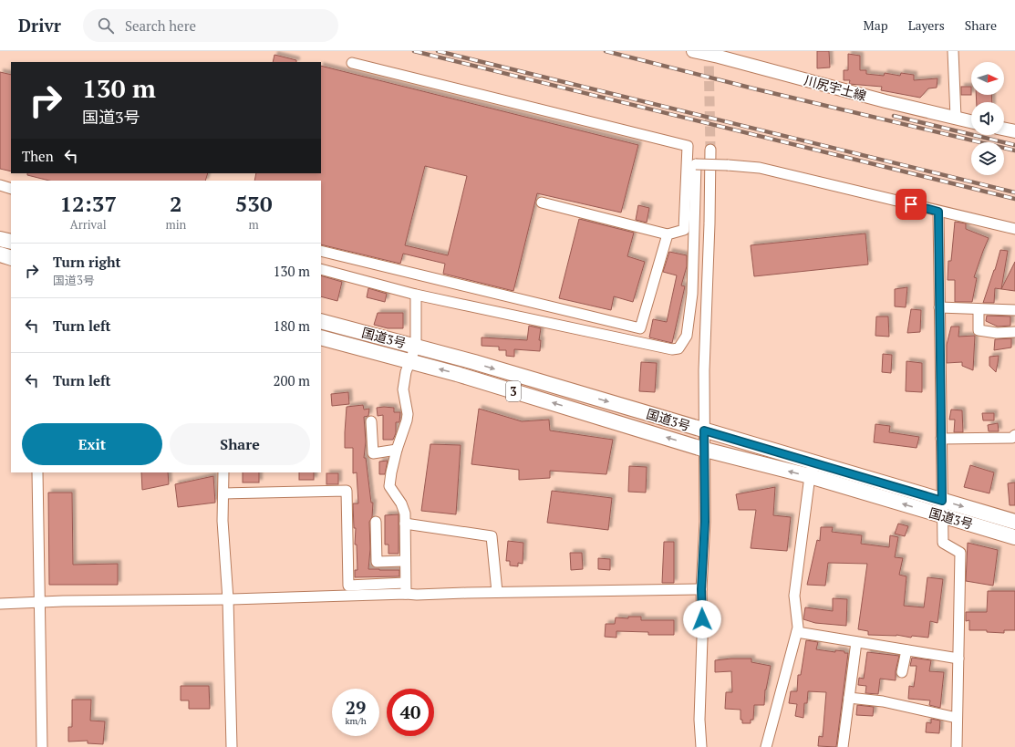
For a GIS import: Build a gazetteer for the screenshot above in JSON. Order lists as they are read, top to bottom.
{
  "streets": {
    "highway": ["国道3号", "3"],
    "main road": ["川尻宇土線"]
  },
  "north": "right",
  "page": {
    "header": "Drivr",
    "search": "Search here",
    "nav": ["Map", "Layers", "Share"],
    "turn": ["130 m", "国道3号"],
    "then": "Then",
    "eta": [
      "12:37",
      "Arrival",
      "2",
      "min",
      "530",
      "m"
    ],
    "list": [
      {
        "name": "Turn right",
        "note": "国道3号",
        "value": "130 m"
      },
      {
        "name": "Turn left",
        "value": "180 m"
      },
      {
        "name": "Turn left",
        "value": "200 m"
      }
    ],
    "buttons": ["Exit", "Share"],
    "speed": "29 km/h",
    "limit": "40"
  }
}
